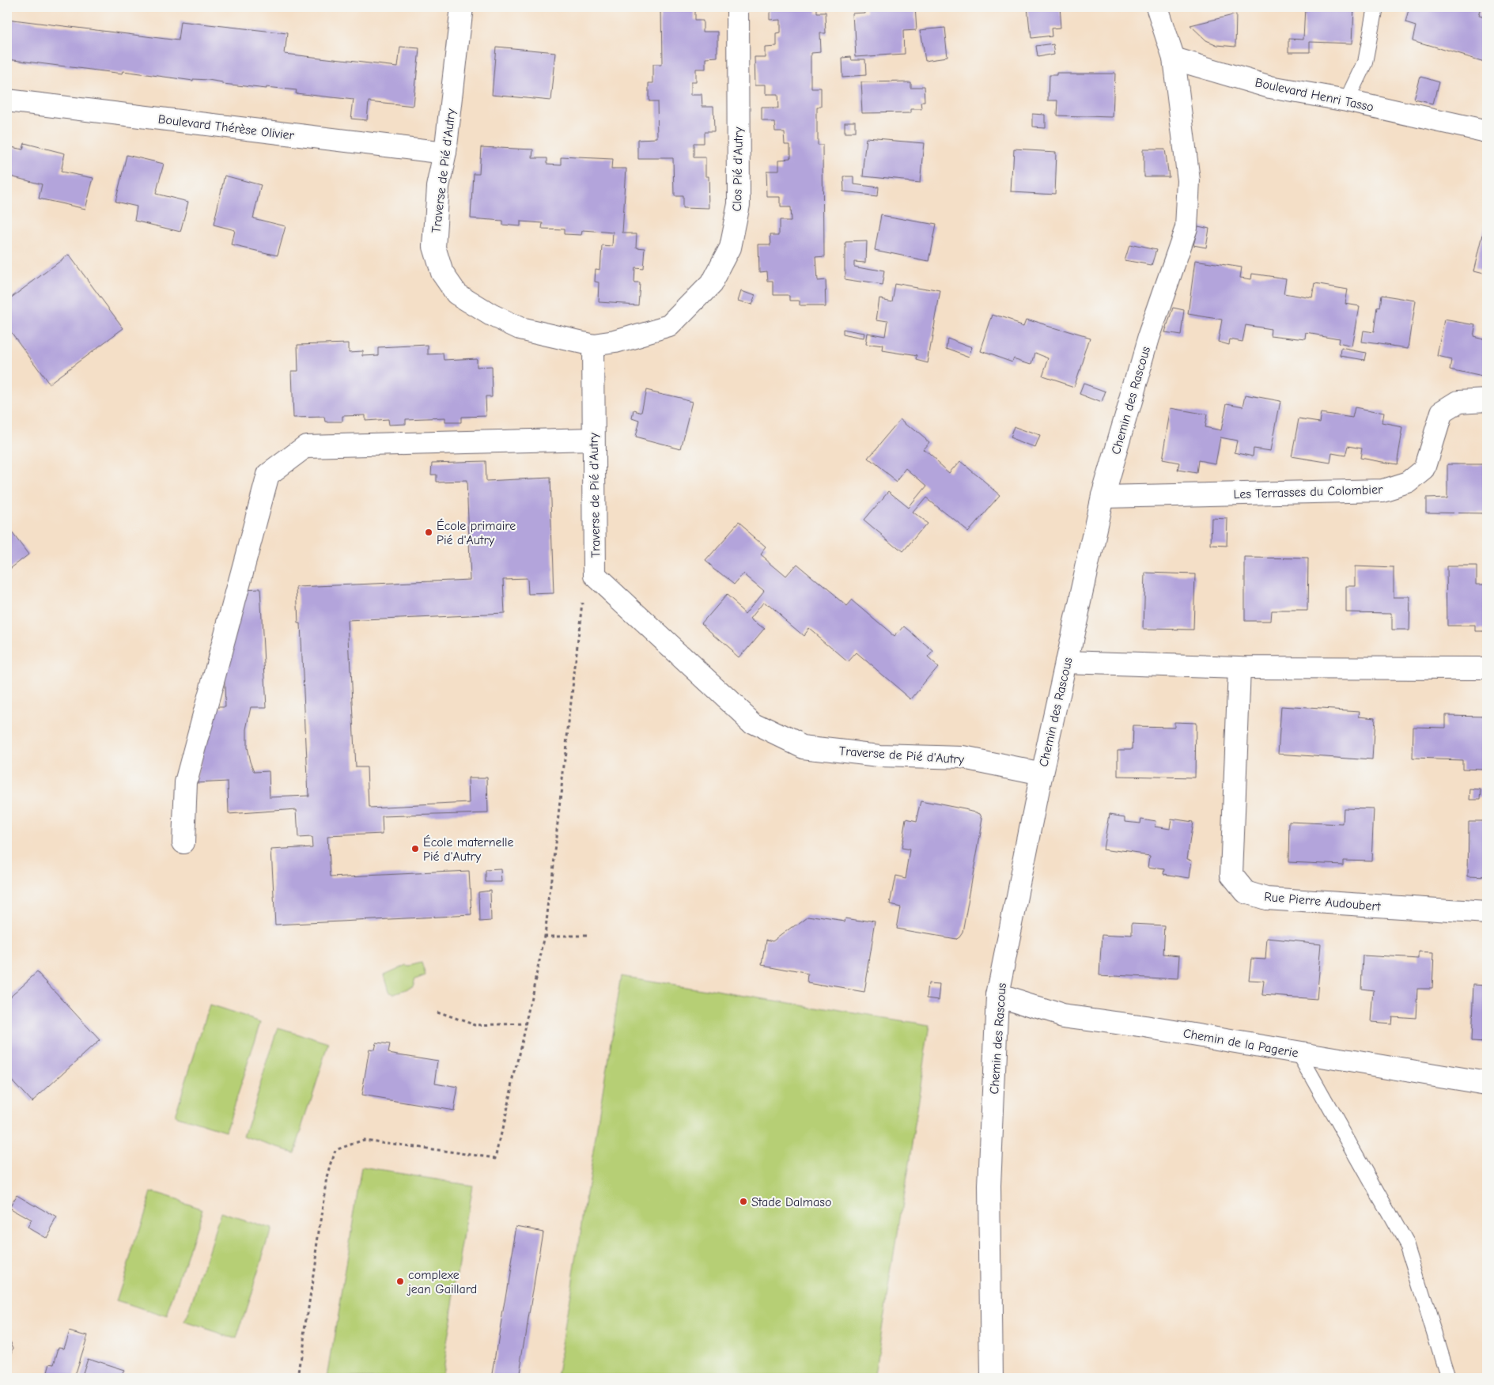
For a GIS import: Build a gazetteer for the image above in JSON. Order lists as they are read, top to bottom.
{
  "streets": {
    "street": [
      "Boulevard Henri Tasso",
      "Boulevard Thérèse Olivier",
      "Clos Pié d'Autry",
      "Traverse de Pié d'Autry",
      "Chemin des Rascous",
      "Les Terrasses du Colombier",
      "Rue Pierre Audoubert",
      "Chemin de la Pagerie"
    ]
  },
  "crossings": [
    ["Boulevard Henri Tasso", "Chemin des Rascous"],
    ["Boulevard Thérèse Olivier", "Traverse de Pié d'Autry"],
    ["Clos Pié d'Autry", "Traverse de Pié d'Autry"],
    ["Traverse de Pié d'Autry", "Chemin des Rascous"],
    ["Chemin des Rascous", "Les Terrasses du Colombier"],
    ["Chemin des Rascous", "Chemin de la Pagerie"]
  ],
  "places": [
    "École primaire Pié d'Autry",
    "École maternelle Pié d'Autry",
    "Stade Dalmaso",
    "complexe jean Gaillard"
  ]
}
